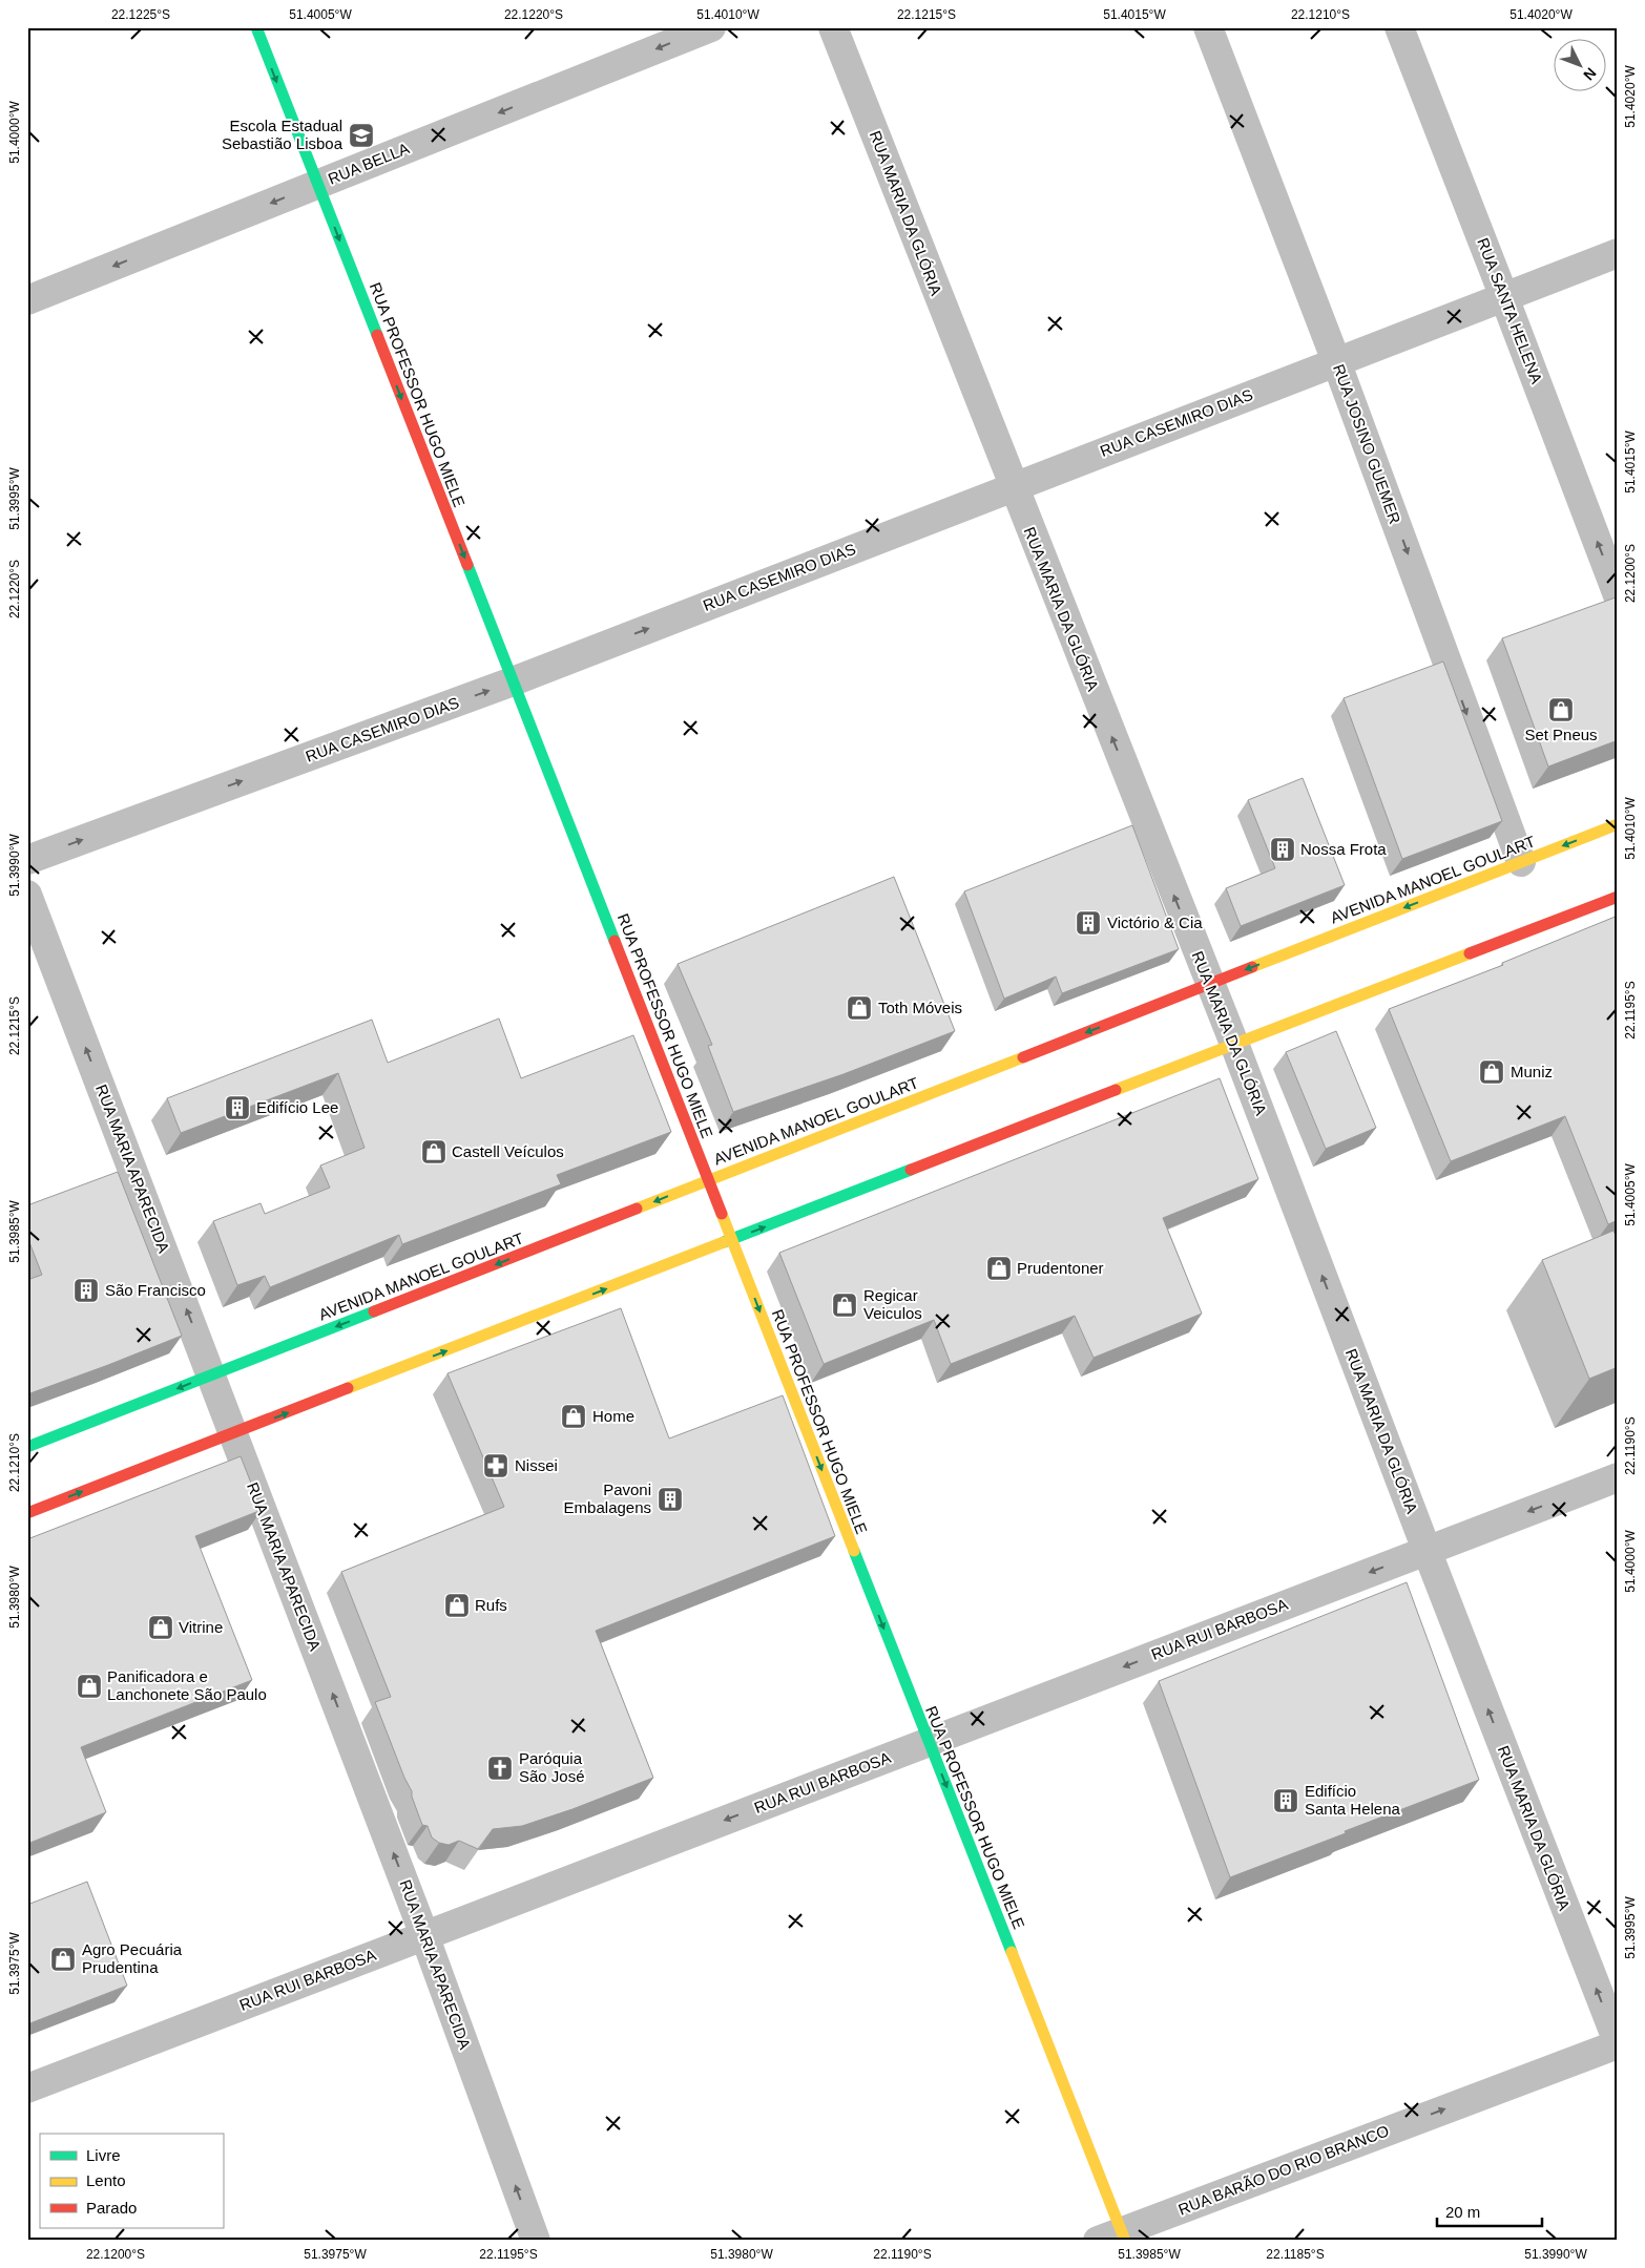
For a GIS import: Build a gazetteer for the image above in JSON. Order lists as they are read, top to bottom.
{
  "streets": {
    "main road": ["RUA PROFESSOR HUGO MIELE", "AVENIDA MANOEL GOULART"],
    "street": [
      "RUA BELLA",
      "RUA MARIA DA GLÓRIA",
      "RUA SANTA HELENA",
      "RUA CASEMIRO DIAS",
      "RUA JOSINO GUEMER",
      "RUA MARIA APARECIDA",
      "RUA RUI BARBOSA",
      "RUA BARÃO DO RIO BRANCO"
    ]
  },
  "crossings": [
    ["RUA BELLA", "RUA PROFESSOR HUGO MIELE"],
    ["RUA MARIA DA GLÓRIA", "RUA CASEMIRO DIAS"],
    ["RUA MARIA DA GLÓRIA", "AVENIDA MANOEL GOULART"],
    ["RUA MARIA DA GLÓRIA", "RUA RUI BARBOSA"],
    ["RUA MARIA DA GLÓRIA", "RUA BARÃO DO RIO BRANCO"],
    ["RUA SANTA HELENA", "RUA CASEMIRO DIAS"],
    ["RUA PROFESSOR HUGO MIELE", "RUA CASEMIRO DIAS"],
    ["RUA PROFESSOR HUGO MIELE", "AVENIDA MANOEL GOULART"],
    ["RUA PROFESSOR HUGO MIELE", "RUA RUI BARBOSA"],
    ["RUA PROFESSOR HUGO MIELE", "RUA BARÃO DO RIO BRANCO"],
    ["RUA CASEMIRO DIAS", "RUA JOSINO GUEMER"],
    ["RUA JOSINO GUEMER", "AVENIDA MANOEL GOULART"],
    ["AVENIDA MANOEL GOULART", "RUA MARIA APARECIDA"],
    ["RUA MARIA APARECIDA", "RUA RUI BARBOSA"]
  ],
  "one_way": [
    "RUA BELLA",
    "RUA MARIA DA GLÓRIA",
    "RUA SANTA HELENA",
    "RUA PROFESSOR HUGO MIELE",
    "RUA CASEMIRO DIAS",
    "RUA JOSINO GUEMER",
    "RUA MARIA APARECIDA",
    "RUA RUI BARBOSA",
    "RUA BARÃO DO RIO BRANCO"
  ],
  "places": {
    "school or university": ["Escola Estadual Sebastião Lisboa"],
    "shop": [
      "Set Pneus",
      "Toth Móveis",
      "Muniz",
      "Castell Veículos",
      "Prudentoner",
      "Regicar Veiculos",
      "Home",
      "Rufs",
      "Vitrine",
      "Panificadora e Lanchonete São Paulo",
      "Agro Pecuária Prudentina"
    ],
    "building": [
      "Nossa Frota",
      "Victório & Cia",
      "Edifício Lee",
      "São Francisco",
      "Pavoni Embalagens",
      "Edifício Santa Helena"
    ],
    "pharmacy": ["Nissei"],
    "church": ["Paróquia São José"]
  },
  "legend": ["Livre", "Lento", "Parado"],
  "scale_bar": "20 m",
  "north": "bottom right",
  "coordinates": [
    "22.1225°S",
    "51.4005°W",
    "22.1220°S",
    "51.4010°W",
    "22.1215°S",
    "51.4015°W",
    "22.1210°S",
    "51.4020°W",
    "51.4000°W",
    "51.3995°W",
    "22.1200°S",
    "51.3990°W",
    "22.1195°S",
    "51.3985°W",
    "22.1190°S",
    "51.3980°W",
    "51.3975°W",
    "22.1185°S"
  ]
}
